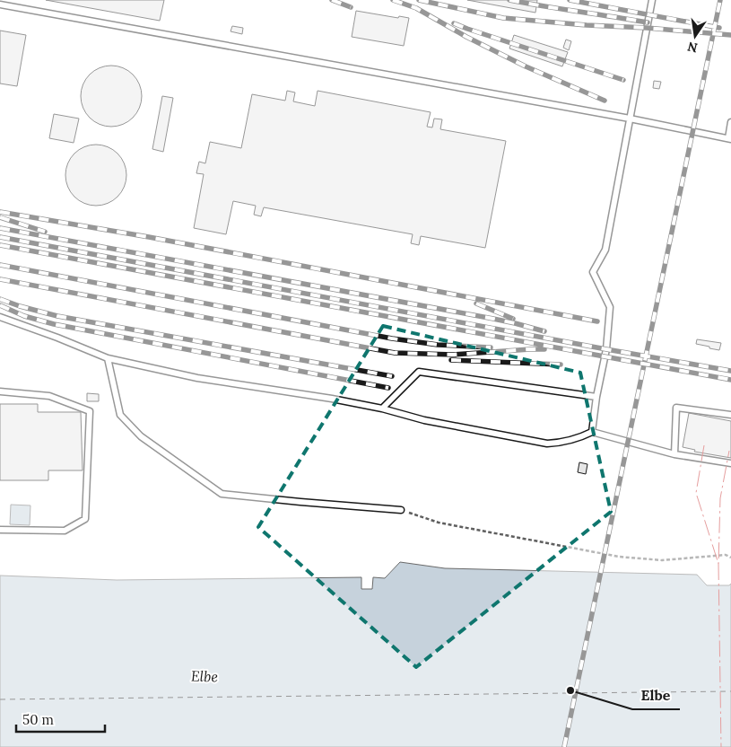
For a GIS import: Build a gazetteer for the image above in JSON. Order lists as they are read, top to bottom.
{
  "water": ["Elbe"],
  "places": ["Elbe"],
  "scale_bar": "50 m",
  "north": "bottom"
}
